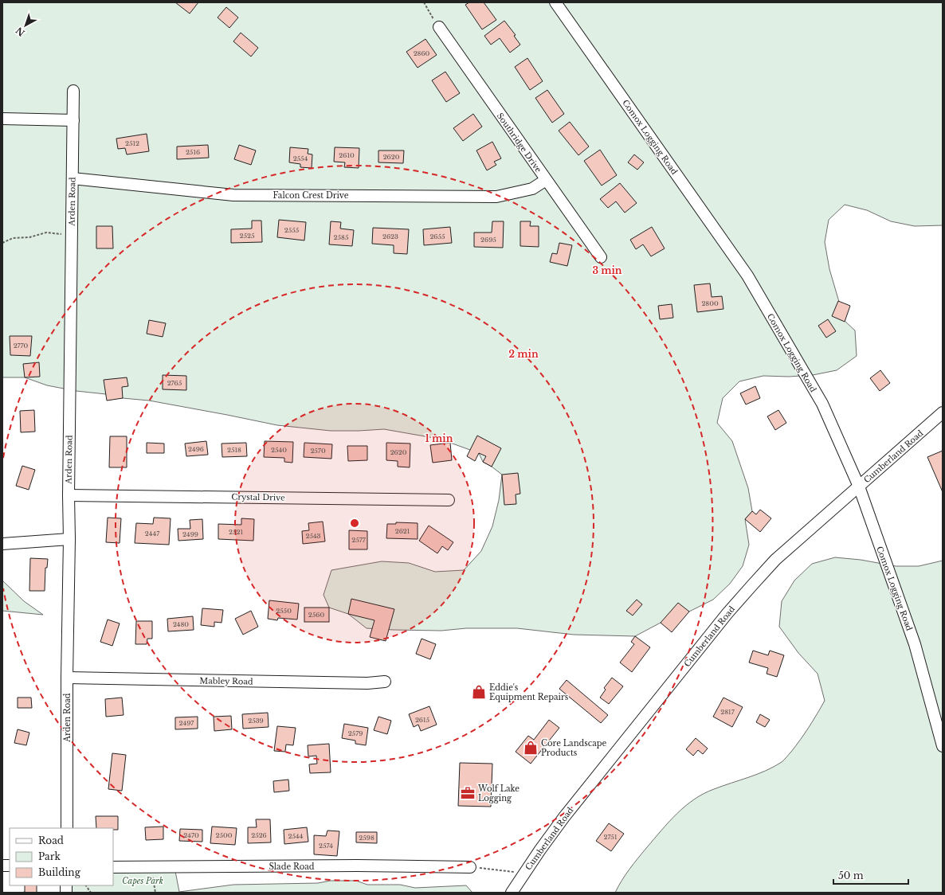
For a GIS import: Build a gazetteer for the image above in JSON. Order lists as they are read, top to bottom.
{
  "streets": {
    "street": [
      "Comox Logging Road",
      "Southridge Drive",
      "Falcon Crest Drive",
      "Arden Road",
      "Cumberland Road",
      "Crystal Drive",
      "Mabley Road",
      "Slade Road"
    ]
  },
  "crossings": [
    ["Comox Logging Road", "Cumberland Road"],
    ["Southridge Drive", "Falcon Crest Drive"],
    ["Falcon Crest Drive", "Arden Road"],
    ["Arden Road", "Crystal Drive"],
    ["Arden Road", "Mabley Road"]
  ],
  "parks": ["Capes Park"],
  "places": {
    "shop": ["Eddie's Equipment Repairs", "Core Landscape Products"],
    "office": ["Wolf Lake Logging"]
  },
  "house_numbers": [
    "2860",
    "2512",
    "2516",
    "2610",
    "2620",
    "2554",
    "2555",
    "2525",
    "2623",
    "2655",
    "2585",
    "2695",
    "2800",
    "2770",
    "2765",
    "2496",
    "2518",
    "2540",
    "2570",
    "2620",
    "2621",
    "2521",
    "2447",
    "2499",
    "2543",
    "2577",
    "2550",
    "2560",
    "2480",
    "2817",
    "2615",
    "2539",
    "2497",
    "2579",
    "2470",
    "2500",
    "2526",
    "2544",
    "2751",
    "2598",
    "2574"
  ],
  "legend": ["Road", "Park", "Building"],
  "scale_bar": "50 m",
  "north": "bottom left",
  "rings": ["3 min", "2 min", "1 min"]
}
